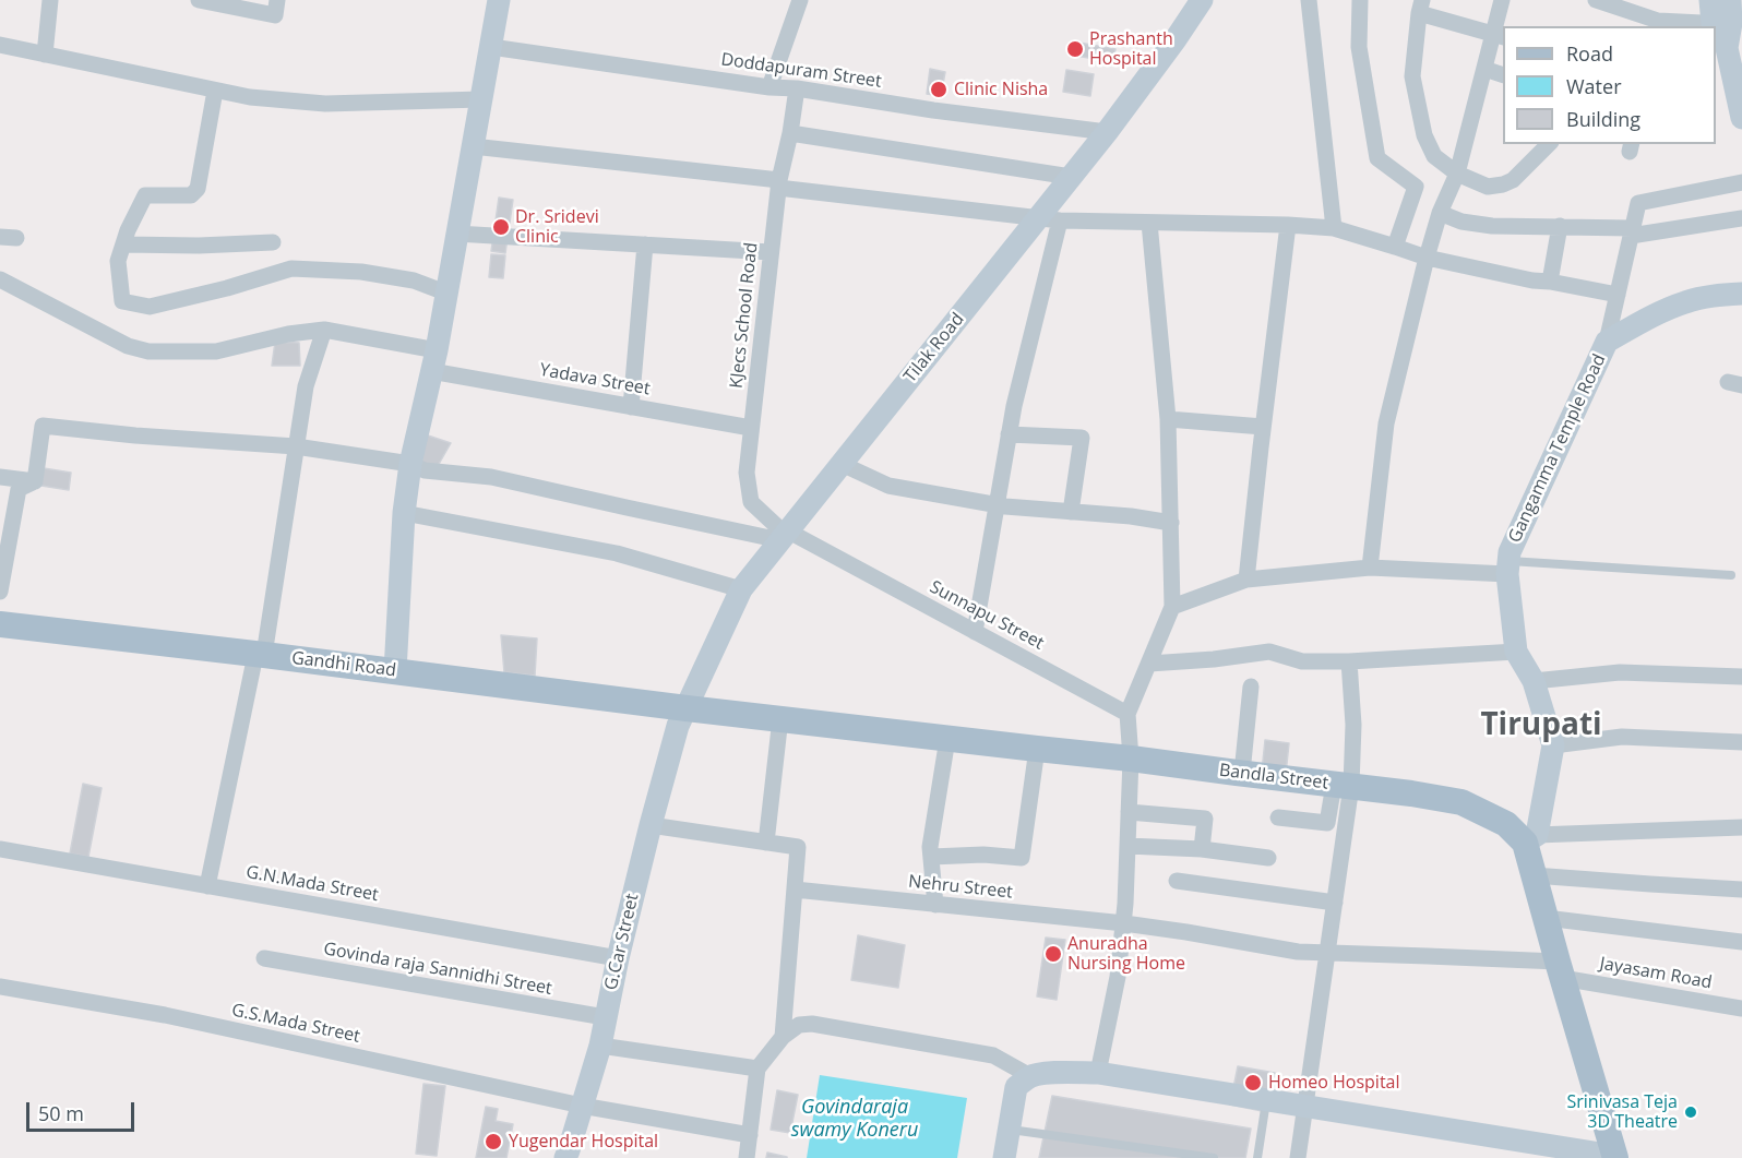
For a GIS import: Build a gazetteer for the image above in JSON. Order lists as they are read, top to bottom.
{
  "streets": {
    "main road": ["Gandhi Road", "Bandla Street"],
    "street": [
      "Doddapuram Street",
      "KJecs School Road",
      "Tilak Road",
      "Yadava Street",
      "Gangamma Temple Road",
      "Sunnapu Street",
      "G.N.Mada Street",
      "Nehru Street",
      "G.Car Street",
      "Govinda raja Sannidhi Street",
      "Jayasam Road",
      "G.S.Mada Street"
    ]
  },
  "crossings": [
    ["Doddapuram Street", "KJecs School Road"],
    ["Doddapuram Street", "Tilak Road"],
    ["KJecs School Road", "Tilak Road"],
    ["KJecs School Road", "Yadava Street"],
    ["KJecs School Road", "Sunnapu Street"],
    ["Tilak Road", "Sunnapu Street"],
    ["Tilak Road", "Gandhi Road"],
    ["Tilak Road", "Bandla Street"],
    ["Tilak Road", "G.Car Street"],
    ["Gangamma Temple Road", "Bandla Street"],
    ["Gandhi Road", "Bandla Street"],
    ["Gandhi Road", "G.Car Street"],
    ["Bandla Street", "G.Car Street"],
    ["G.N.Mada Street", "G.Car Street"],
    ["Nehru Street", "Jayasam Road"],
    ["G.Car Street", "Govinda raja Sannidhi Street"],
    ["G.Car Street", "G.S.Mada Street"]
  ],
  "districts": ["Tirupati"],
  "water": ["Govindaraja swamy Koneru"],
  "places": [
    "Prashanth Hospital",
    "Clinic Nisha",
    "Dr. Sridevi Clinic",
    "Anuradha Nursing Home",
    "Homeo Hospital",
    "Srinivasa Teja 3D Theatre",
    "Yugendar Hospital"
  ],
  "legend": ["Road", "Water", "Building"],
  "scale_bar": "50 m"
}
